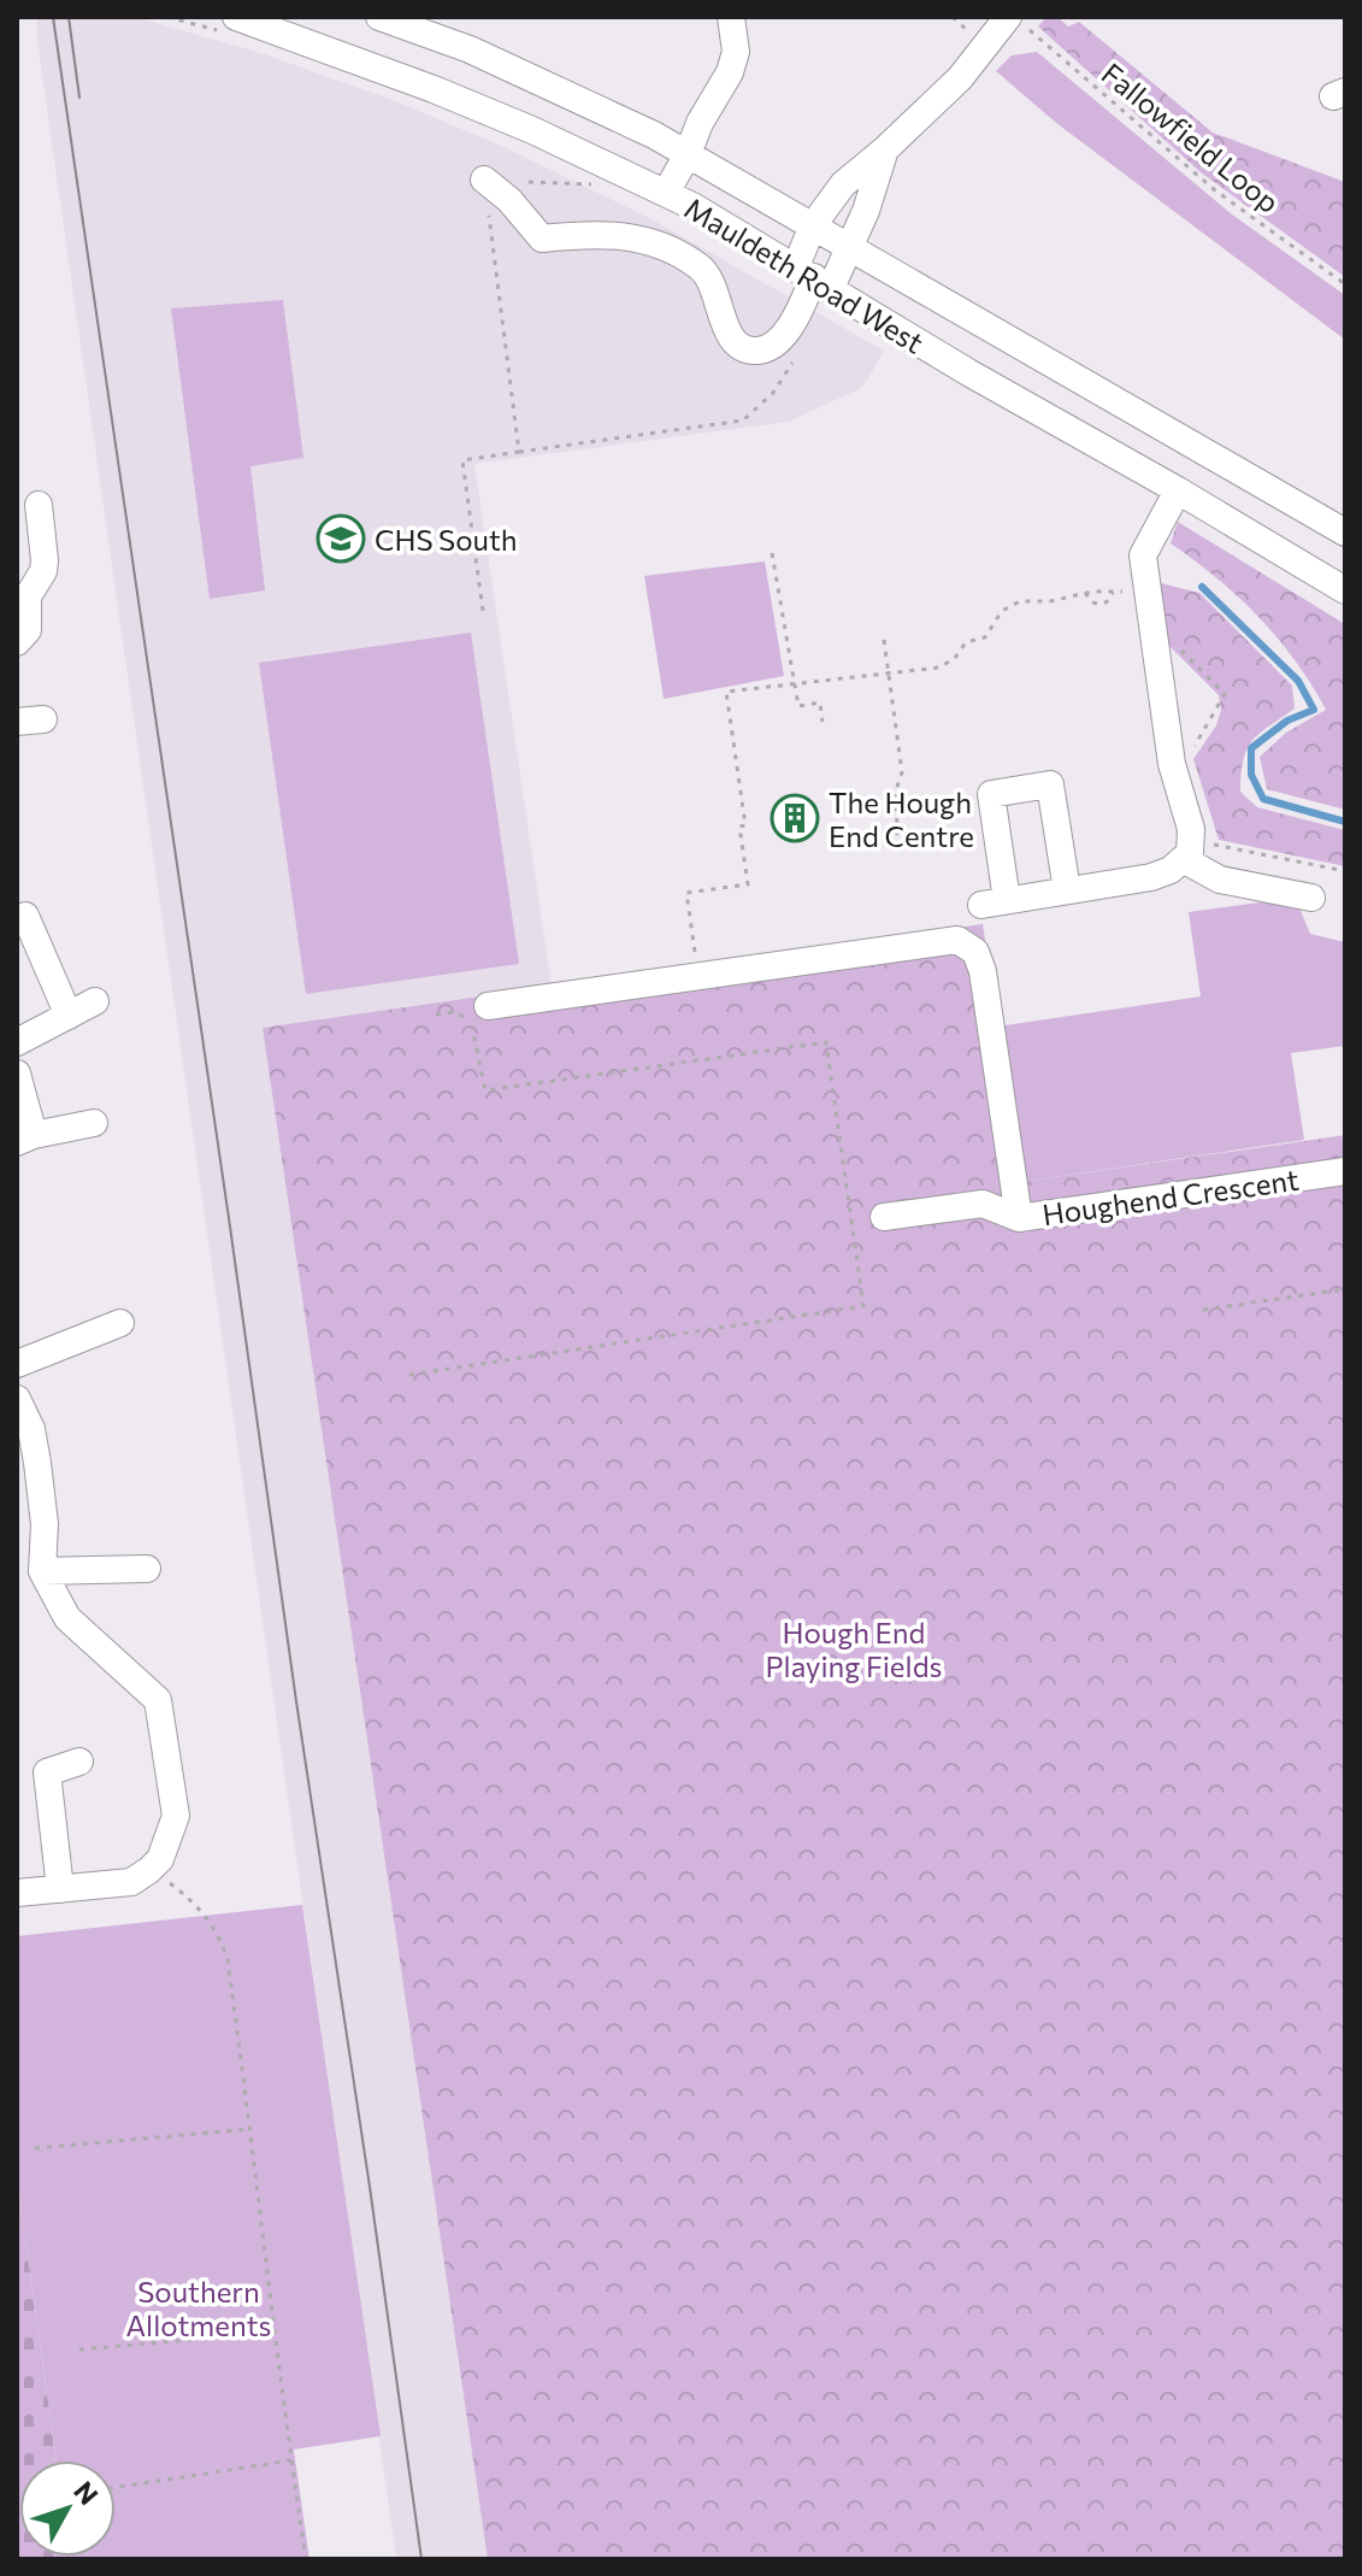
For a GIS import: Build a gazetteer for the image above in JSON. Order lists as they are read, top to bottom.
{
  "streets": {
    "street": ["Mauldeth Road West", "Houghend Crescent"],
    "path": ["Fallowfield Loop"]
  },
  "parks": ["Hough End Playing Fields", "Southern Allotments"],
  "places": {
    "school or university": ["CHS South"],
    "building": ["The Hough End Centre"]
  },
  "north": "top right"
}
